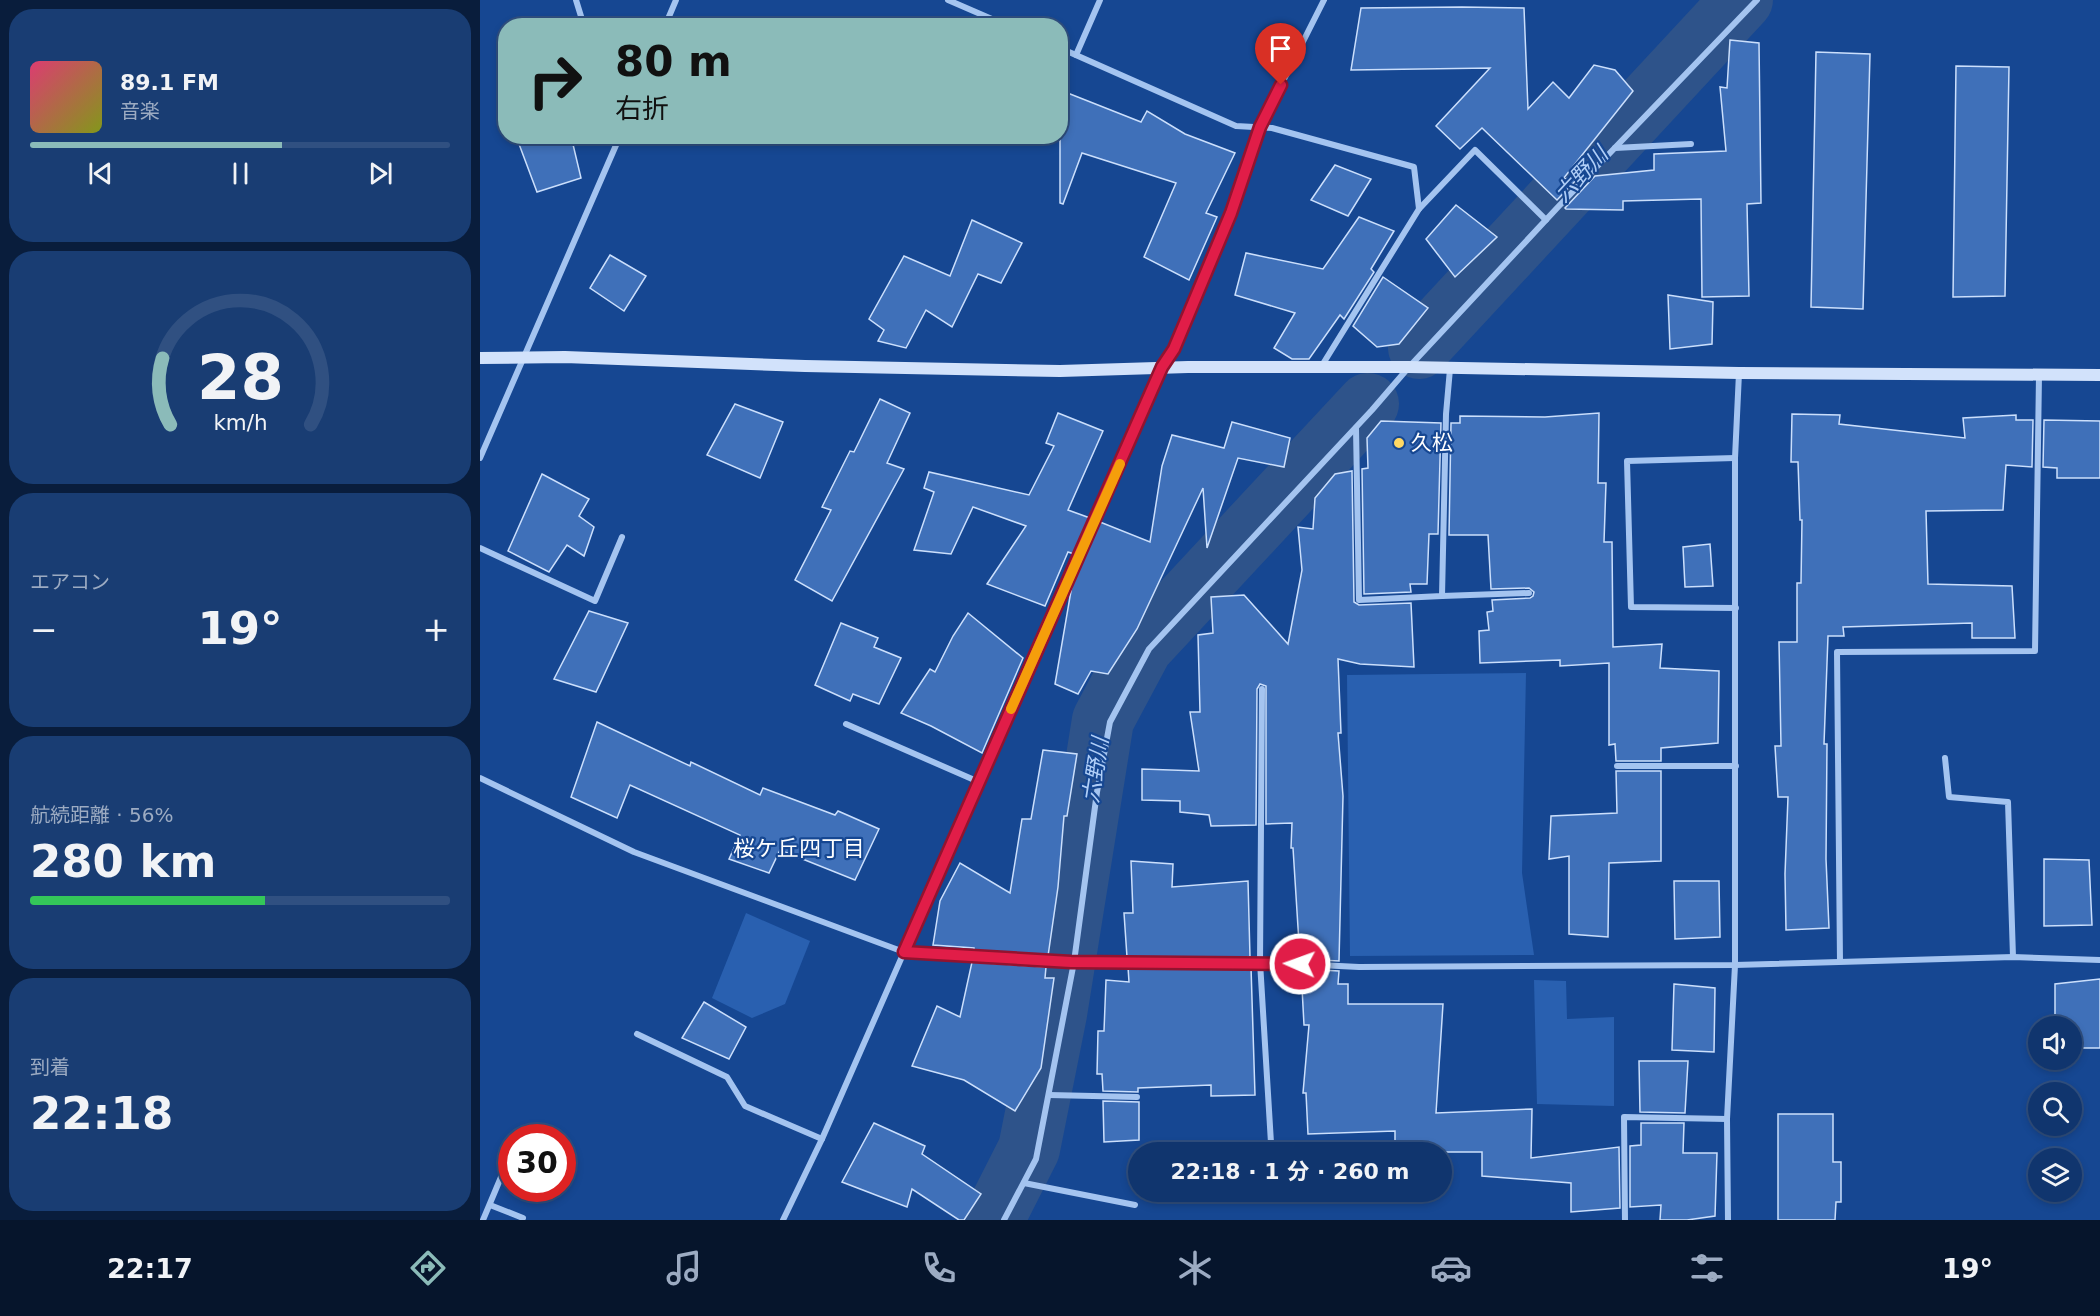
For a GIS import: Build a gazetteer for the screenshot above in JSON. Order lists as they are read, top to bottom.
{
  "districts": ["桜ケ丘四丁目"],
  "water": ["六野川"],
  "places": ["久松"],
  "page": {
    "turn": ["80 m", "右折"],
    "song": ["89.1 FM", "音楽"],
    "tile": [
      "エアコン",
      ["航続距離 · 56%", "280 km"],
      ["到着", "22:18"]
    ],
    "heat": ["−", "19°", "+"],
    "limit": "30",
    "trip": "22:18 · 1 分 · 260 m",
    "tabs": ["22:17", "19°"],
    "gauge": ["28", "km/h"]
  }
}
